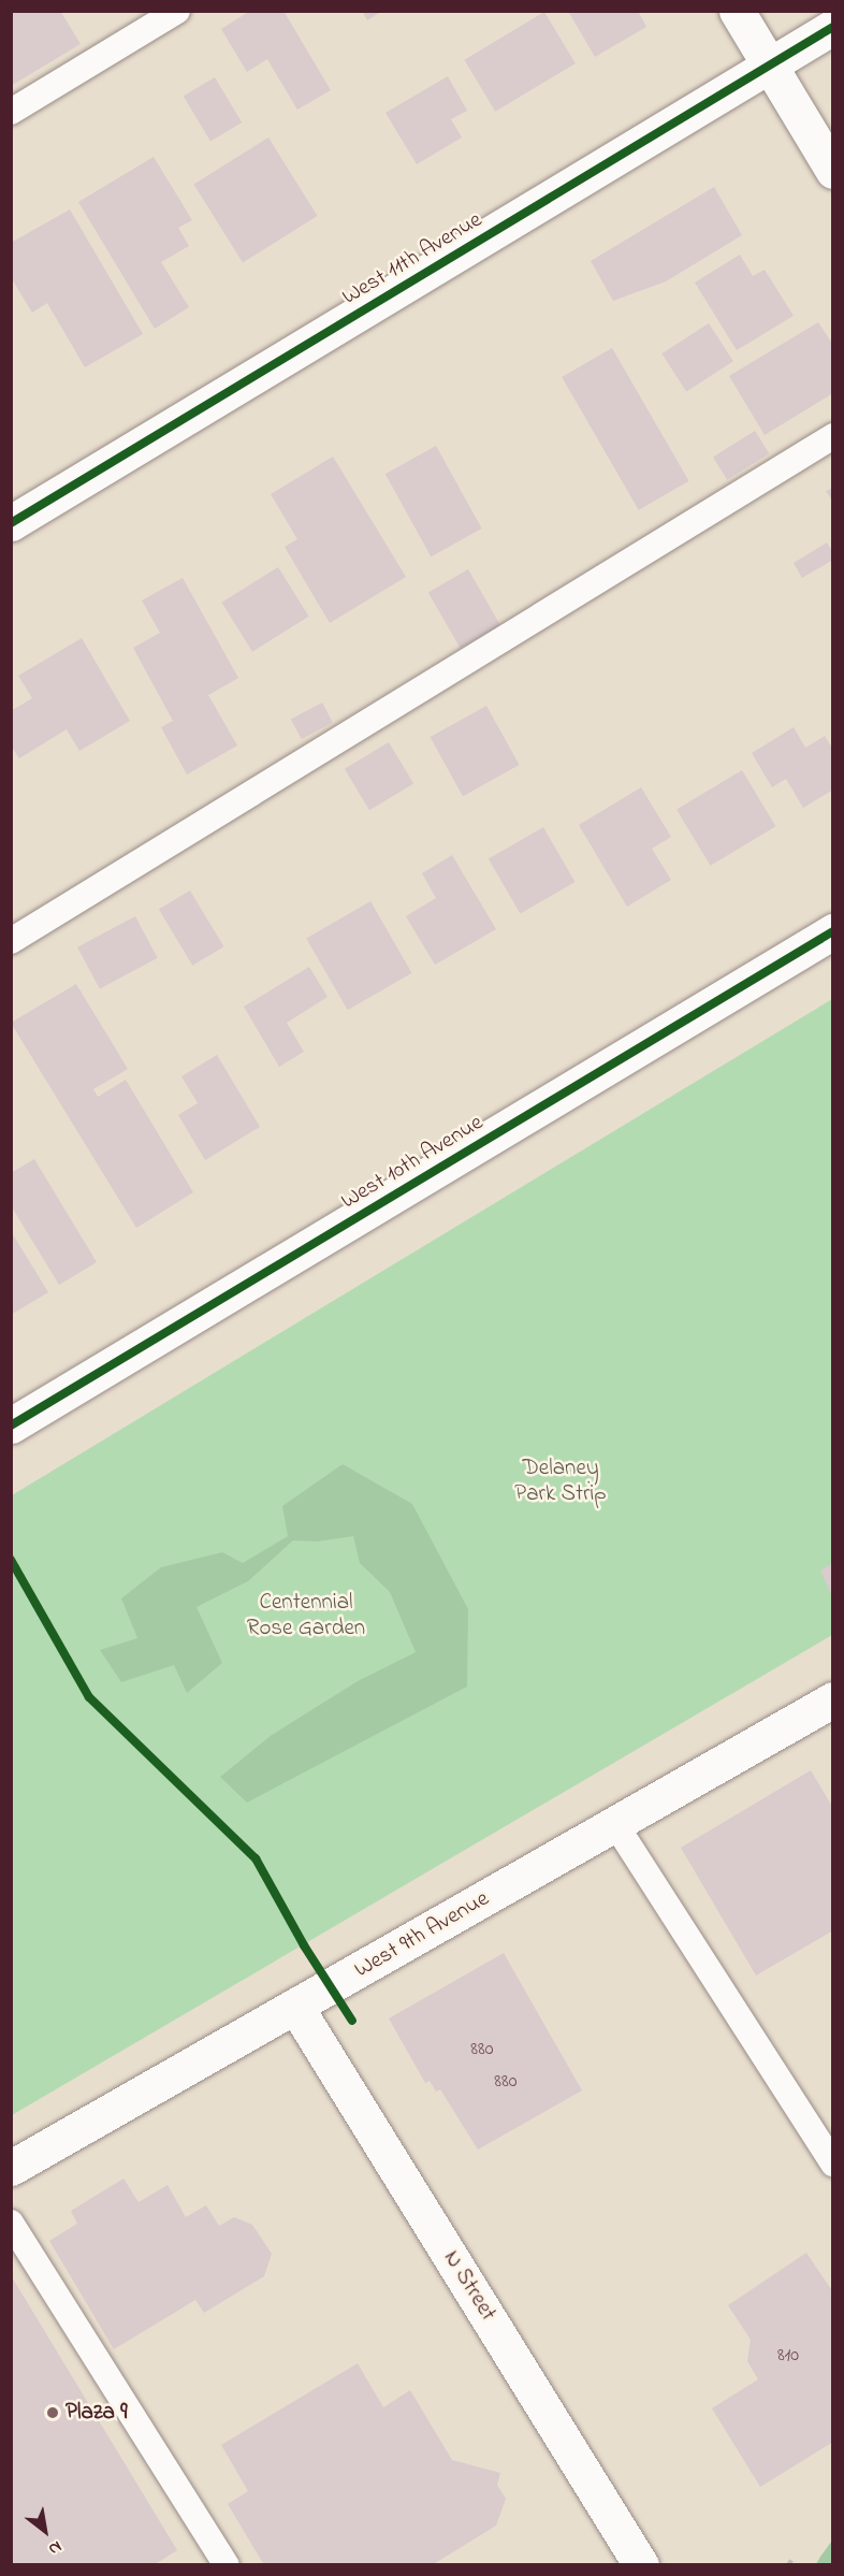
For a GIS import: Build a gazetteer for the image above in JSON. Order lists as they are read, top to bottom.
{
  "streets": {
    "street": [
      "West 11th Avenue",
      "West 10th Avenue",
      "West 9th Avenue",
      "N Street"
    ]
  },
  "crossings": [
    ["West 9th Avenue", "N Street"]
  ],
  "parks": ["Delaney Park Strip", "Centennial Rose Garden"],
  "places": ["Plaza 9"],
  "house_numbers": ["880", "880", "810"],
  "north": "bottom right"
}
